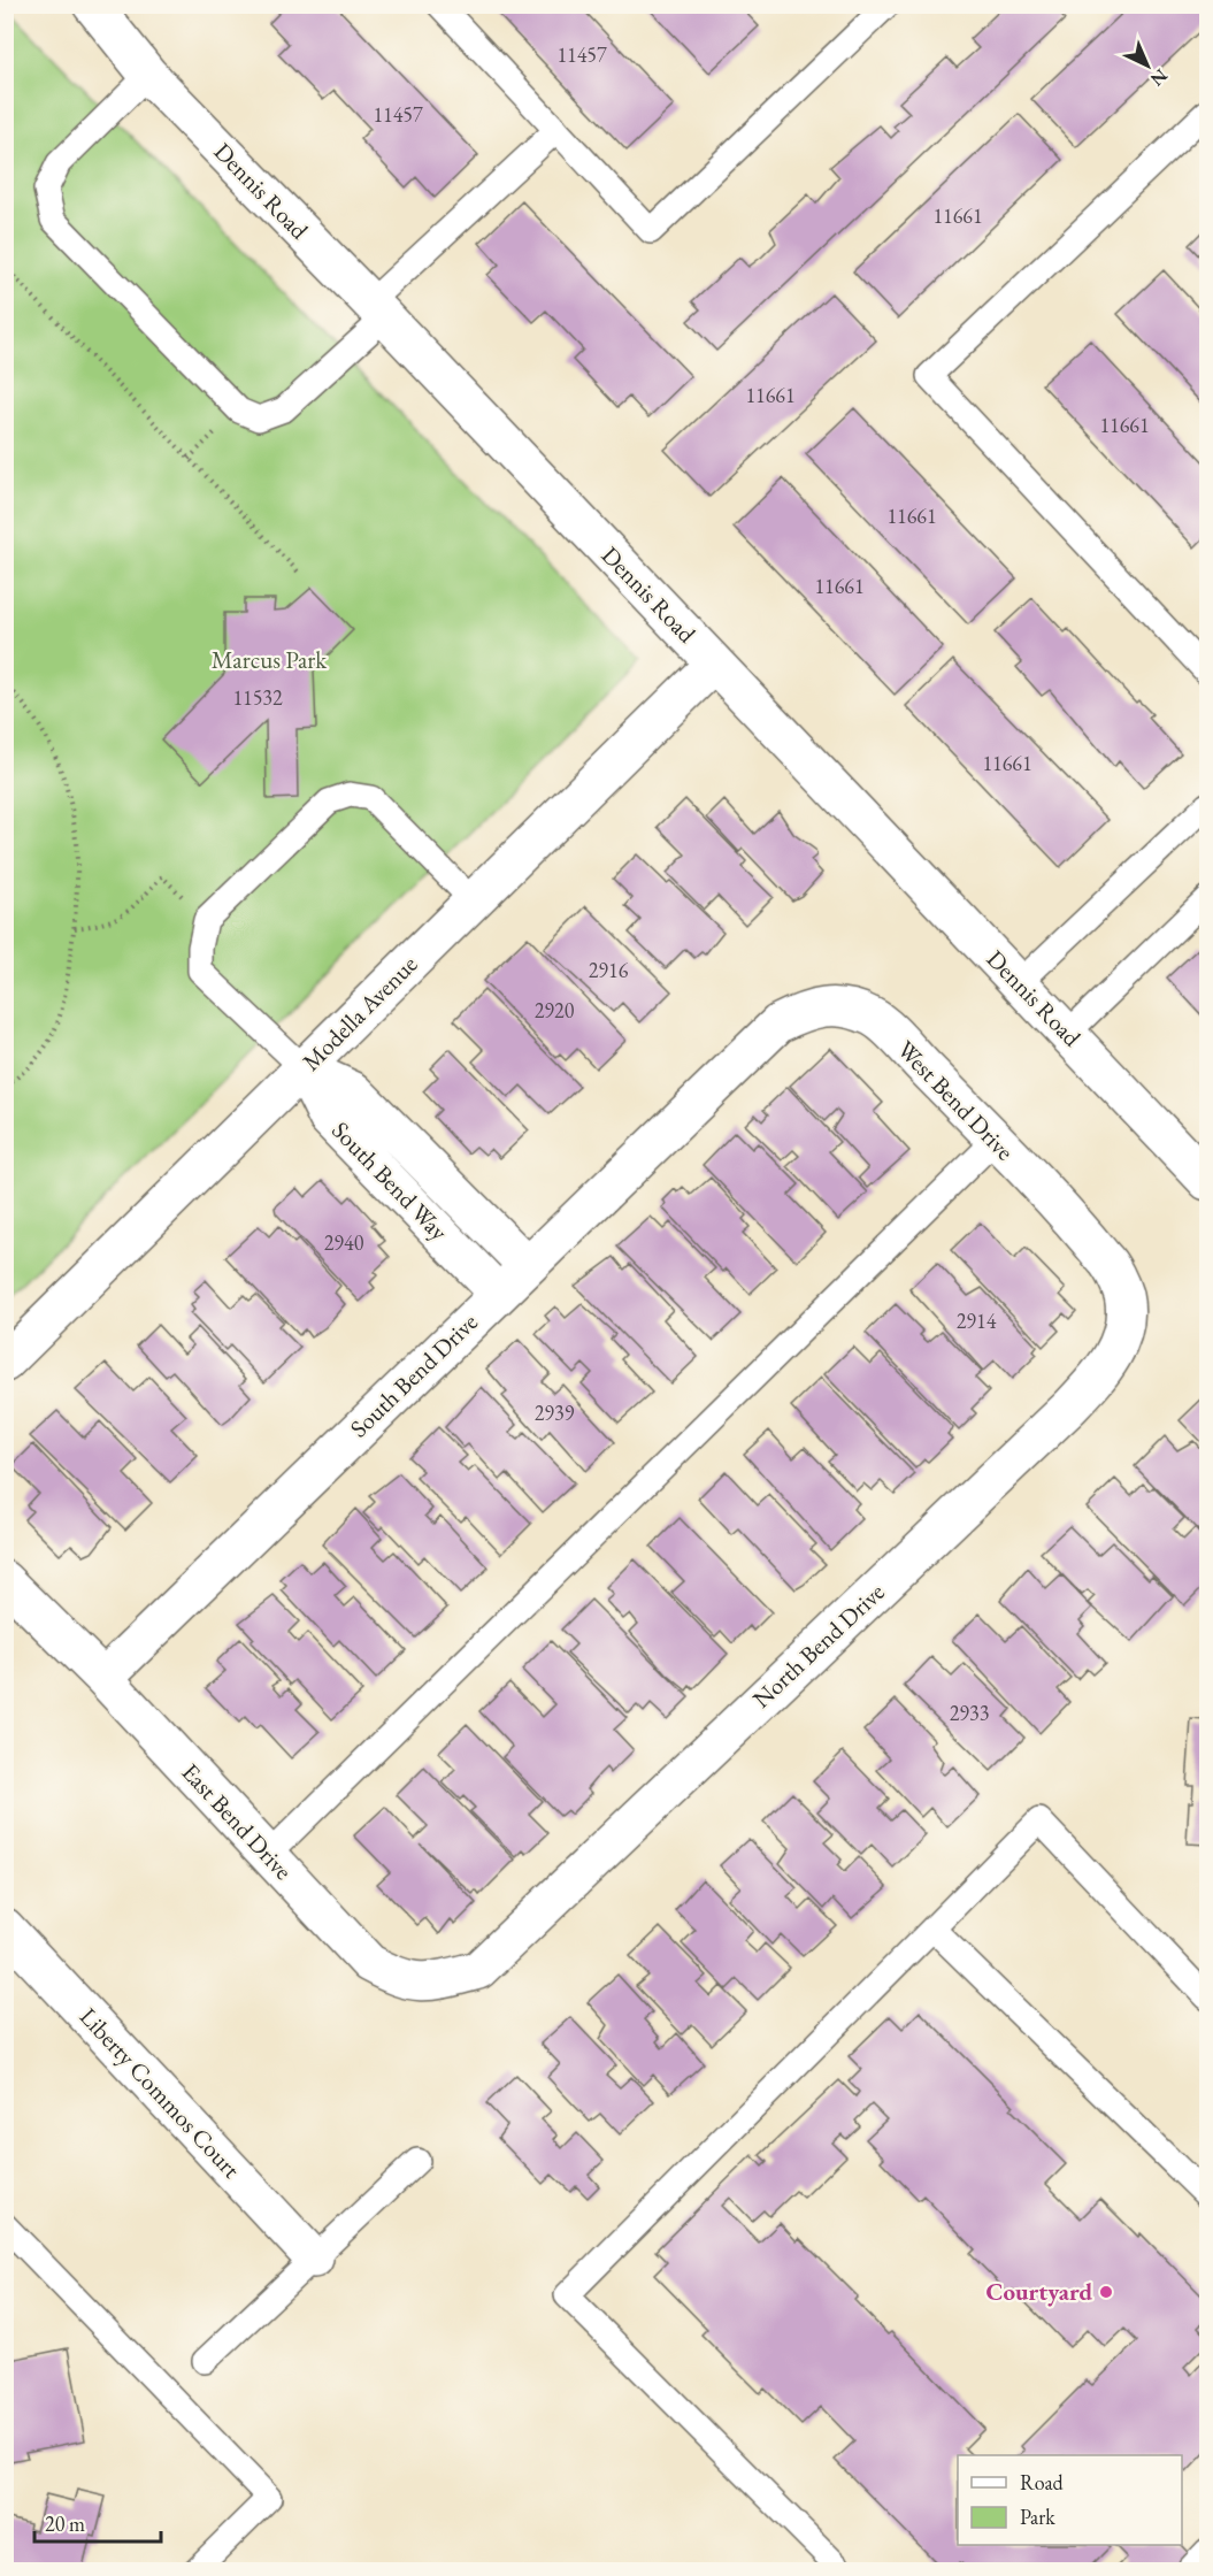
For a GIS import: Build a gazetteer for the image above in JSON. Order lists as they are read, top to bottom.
{
  "streets": {
    "street": [
      "Dennis Road",
      "Modella Avenue",
      "West Bend Drive",
      "South Bend Way",
      "South Bend Drive",
      "North Bend Drive",
      "East Bend Drive",
      "Liberty Commos Court"
    ]
  },
  "crossings": [
    ["Dennis Road", "Modella Avenue"],
    ["Modella Avenue", "South Bend Way"],
    ["West Bend Drive", "South Bend Drive"],
    ["West Bend Drive", "North Bend Drive"],
    ["South Bend Way", "South Bend Drive"],
    ["South Bend Drive", "East Bend Drive"],
    ["North Bend Drive", "East Bend Drive"]
  ],
  "parks": ["Marcus Park"],
  "places": ["Courtyard"],
  "house_numbers": [
    "11457",
    "11457",
    "11661",
    "11661",
    "11661",
    "11661",
    "11661",
    "11532",
    "11661",
    "2916",
    "2920",
    "2940",
    "2914",
    "2939",
    "2933"
  ],
  "legend": ["Road", "Park"],
  "scale_bar": "20 m",
  "north": "bottom right"
}
